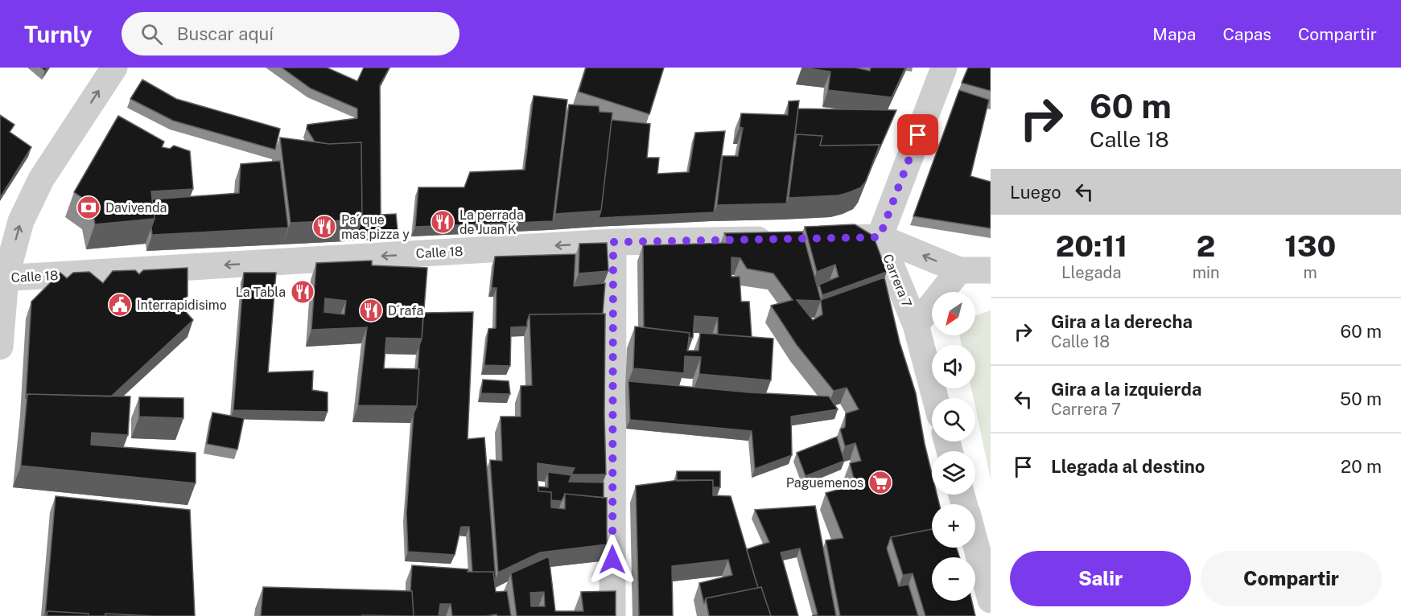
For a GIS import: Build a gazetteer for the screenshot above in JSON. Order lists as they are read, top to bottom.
{
  "streets": {
    "street": ["Calle 18", "Carrera 7"]
  },
  "one_way": ["Calle 18"],
  "places": {
    "bank": ["Davivenda"],
    "restaurant": [
      "La perrada de Juan K",
      "Pa´ que mas pizza y",
      "La Tabla",
      "D´rafa"
    ],
    "public building": ["Interrapidisimo"],
    "supermarket": ["Paguemenos"]
  },
  "north": "bottom left",
  "page": {
    "header": "Turnly",
    "search": "Buscar aquí",
    "nav": ["Mapa", "Capas", "Compartir"],
    "turn": ["60 m", "Calle 18"],
    "then": "Luego",
    "eta": [
      "20:11",
      "Llegada",
      "2",
      "min",
      "130",
      "m"
    ],
    "map_buttons": ["+", "−"],
    "list": [
      {
        "name": "Gira a la derecha",
        "note": "Calle 18",
        "value": "60 m"
      },
      {
        "name": "Gira a la izquierda",
        "note": "Carrera 7",
        "value": "50 m"
      },
      {
        "name": "Llegada al destino",
        "value": "20 m"
      }
    ],
    "buttons": ["Salir", "Compartir"]
  }
}
